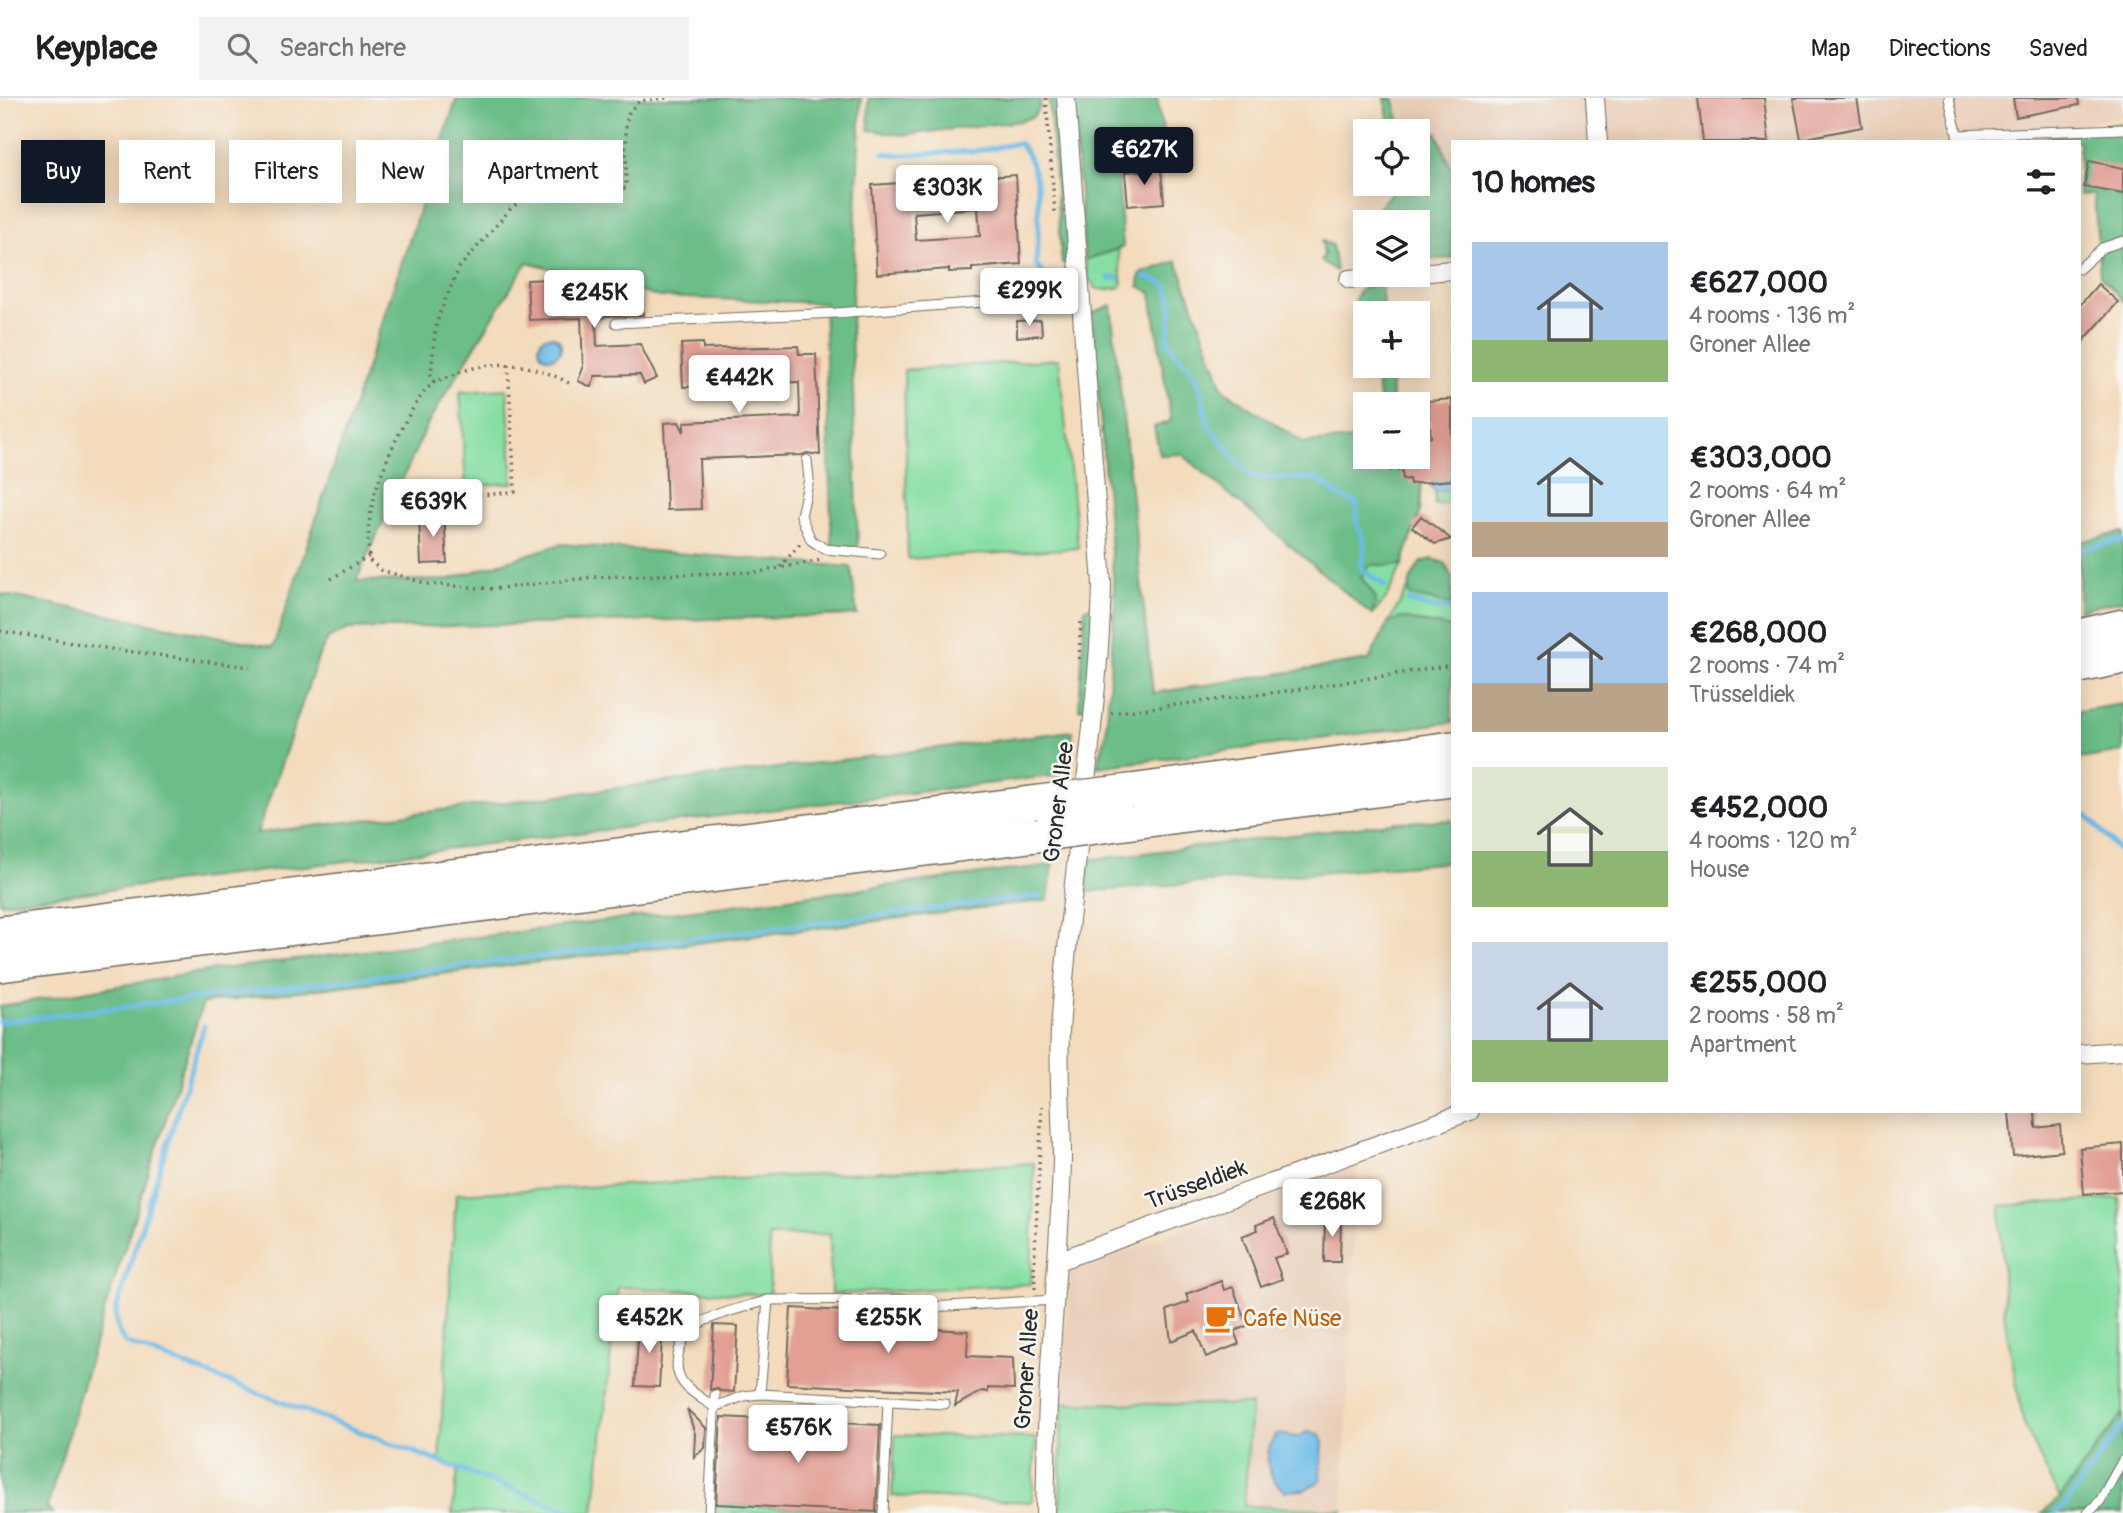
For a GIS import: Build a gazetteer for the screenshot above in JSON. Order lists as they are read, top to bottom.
{
  "streets": {
    "street": ["Groner Allee", "Trüsseldiek"]
  },
  "crossings": [
    ["Groner Allee", "Trüsseldiek"]
  ],
  "places": {
    "cafe": ["Cafe Nüse"]
  },
  "page": {
    "header": "Keyplace",
    "search": "Search here",
    "nav": ["Map", "Directions", "Saved"],
    "map_buttons": ["+", "−"],
    "price": [
      "€627K",
      "€303K",
      "€299K",
      "€245K",
      "€442K",
      "€639K",
      "€268K",
      "€452K",
      "€255K",
      "€576K"
    ],
    "chip": [
      "Buy",
      "Rent",
      "Filters",
      "New",
      "Apartment"
    ],
    "heading": "10 homes",
    "list": [
      {
        "name": "€627,000",
        "note": "4 rooms · 136 m² · Groner Allee"
      },
      {
        "name": "€303,000",
        "note": "2 rooms · 64 m² · Groner Allee"
      },
      {
        "name": "€268,000",
        "note": "2 rooms · 74 m² · Trüsseldiek"
      },
      {
        "name": "€452,000",
        "note": "4 rooms · 120 m² · House"
      },
      {
        "name": "€255,000",
        "note": "2 rooms · 58 m² · Apartment"
      }
    ]
  }
}
